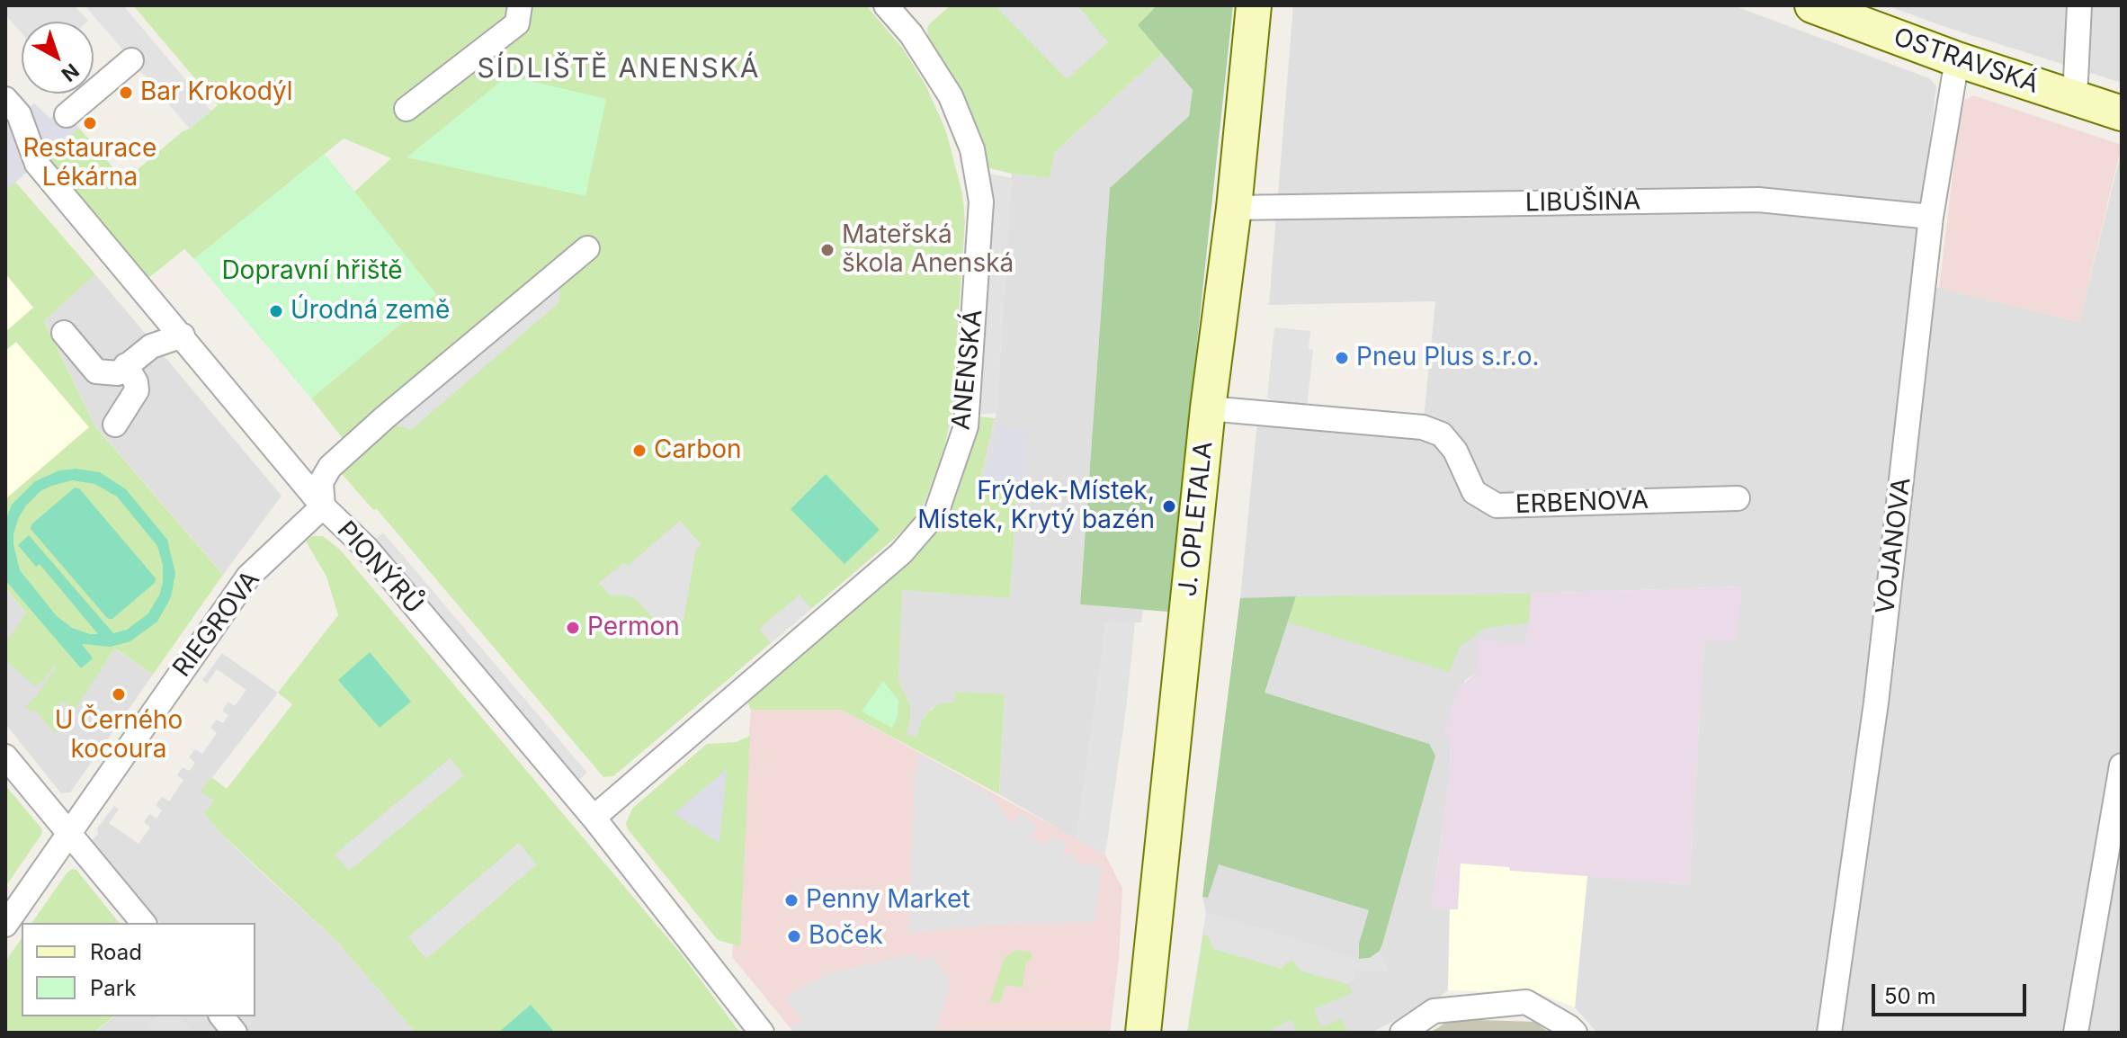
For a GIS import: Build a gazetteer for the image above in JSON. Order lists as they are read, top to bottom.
{
  "streets": {
    "main road": ["OSTRAVSKÁ", "J. OPLETALA"],
    "street": [
      "LIBUŠINA",
      "ANENSKÁ",
      "ERBENOVA",
      "VOJANOVA",
      "PIONÝRŮ",
      "RIEGROVA"
    ]
  },
  "crossings": [
    ["OSTRAVSKÁ", "VOJANOVA"],
    ["LIBUŠINA", "J. OPLETALA"],
    ["LIBUŠINA", "VOJANOVA"],
    ["ANENSKÁ", "PIONÝRŮ"],
    ["ERBENOVA", "J. OPLETALA"],
    ["PIONÝRŮ", "RIEGROVA"]
  ],
  "districts": ["SÍDLIŠTĚ ANENSKÁ"],
  "parks": ["Dopravní hřiště"],
  "places": [
    "Bar Krokodýl",
    "Restaurace Lékárna",
    "Mateřská škola Anenská",
    "Úrodná země",
    "Pneu Plus s.r.o.",
    "Carbon",
    "Frýdek-Místek, Místek, Krytý bazén",
    "Permon",
    "U Černého kocoura",
    "Penny Market",
    "Boček"
  ],
  "legend": ["Road", "Park"],
  "scale_bar": "50 m",
  "north": "bottom right"
}
